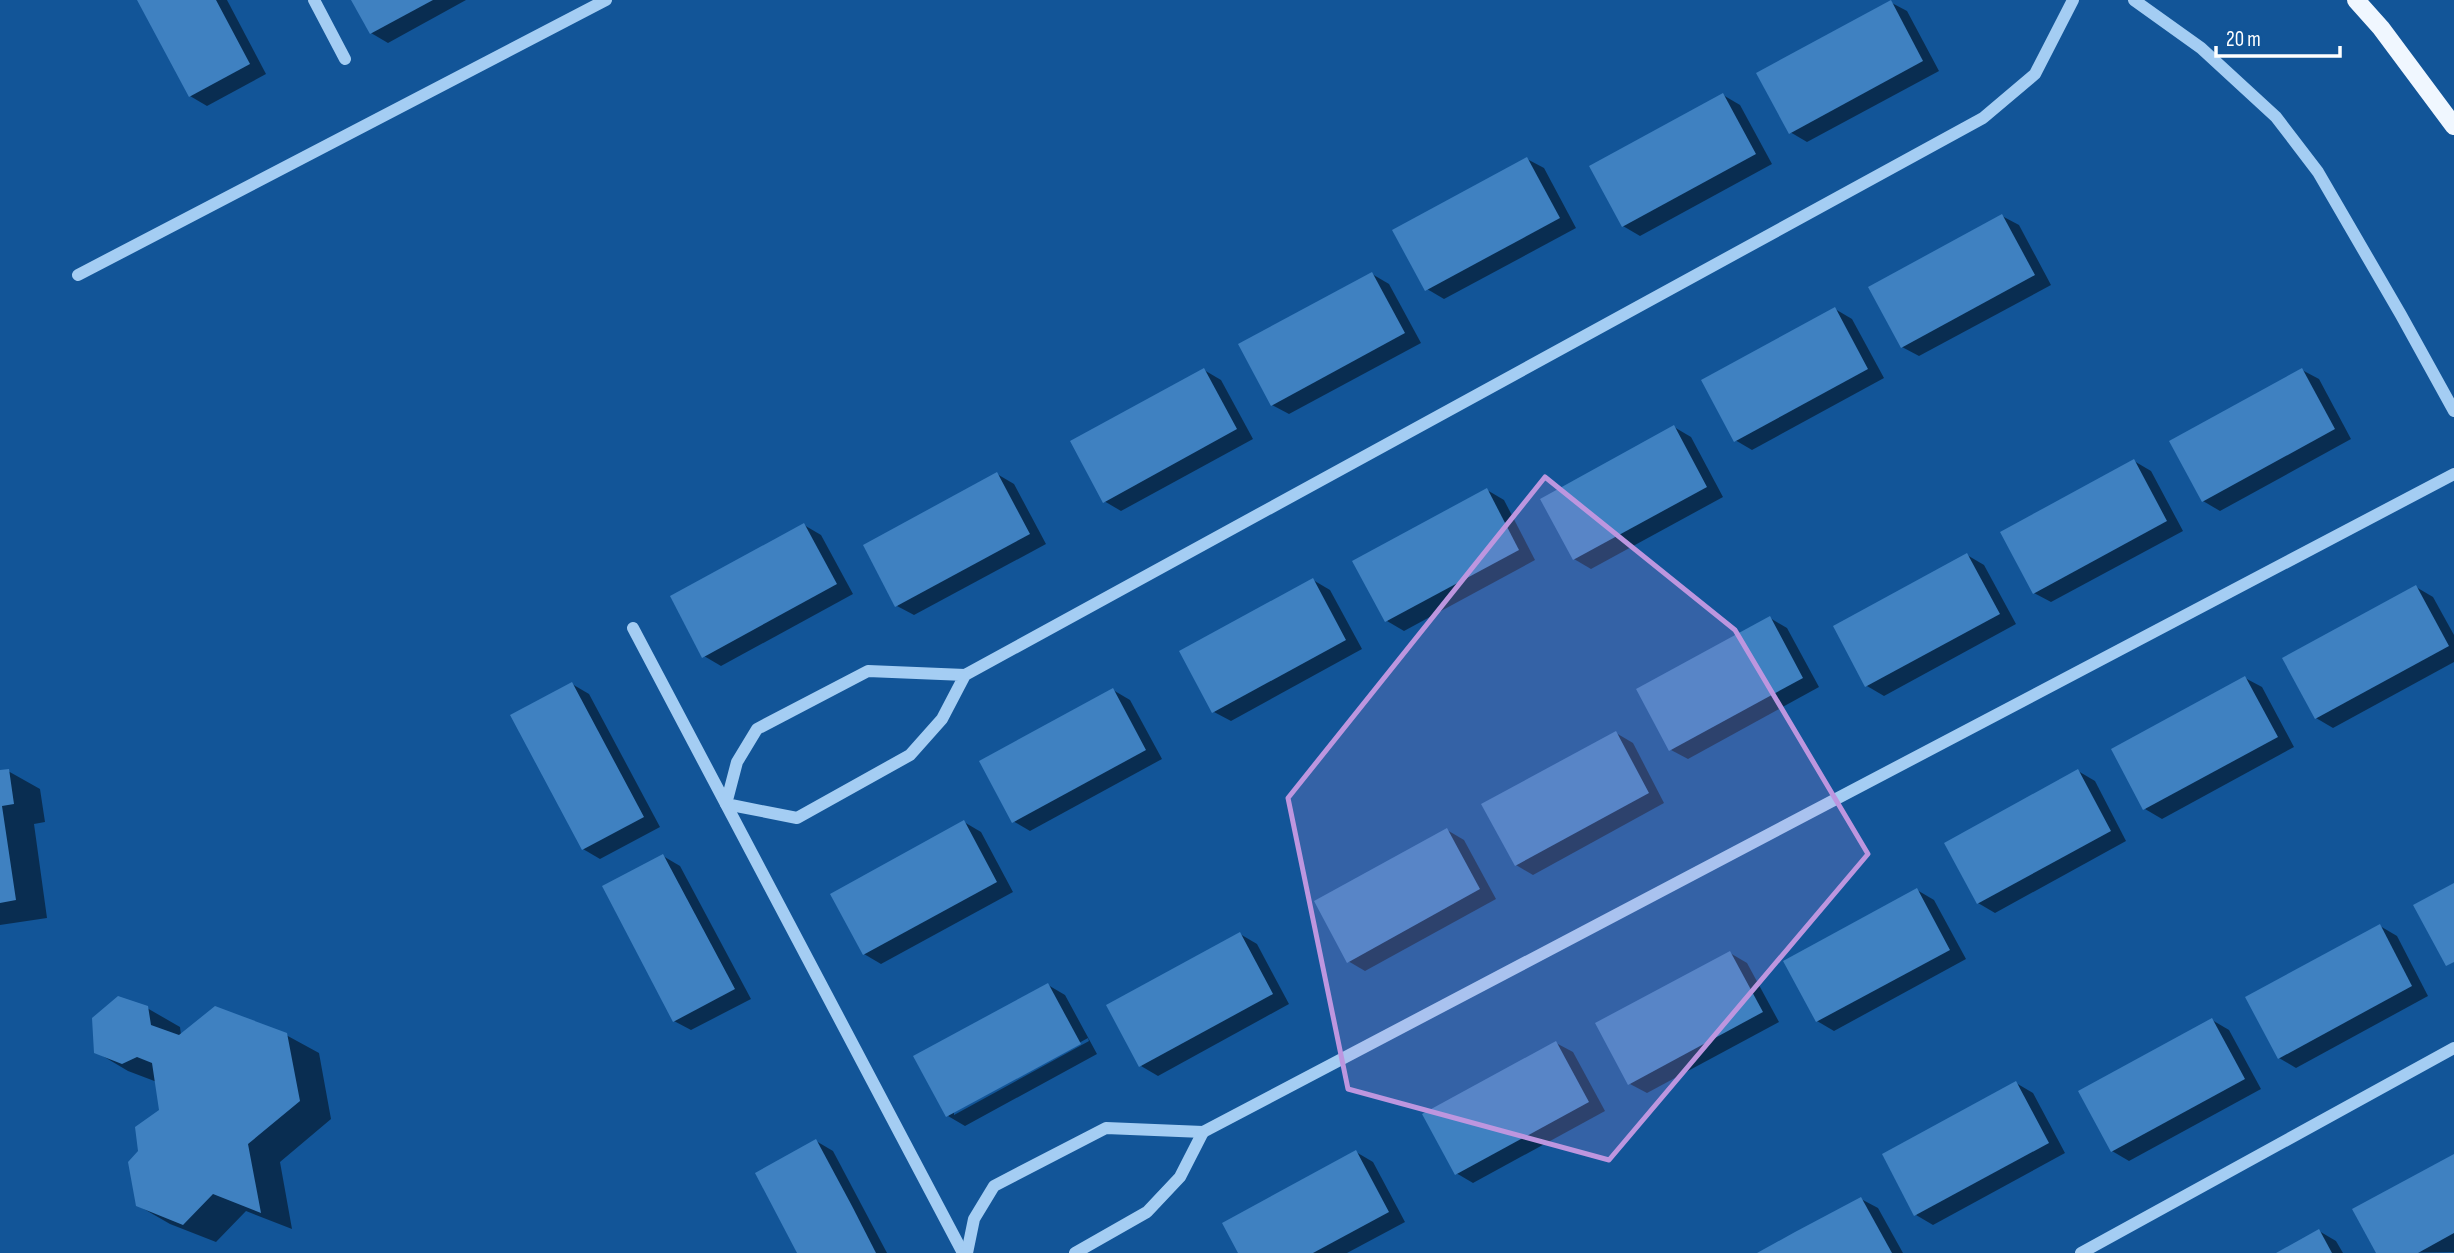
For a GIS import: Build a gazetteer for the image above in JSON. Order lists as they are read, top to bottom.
{
  "scale_bar": "20 m"
}
